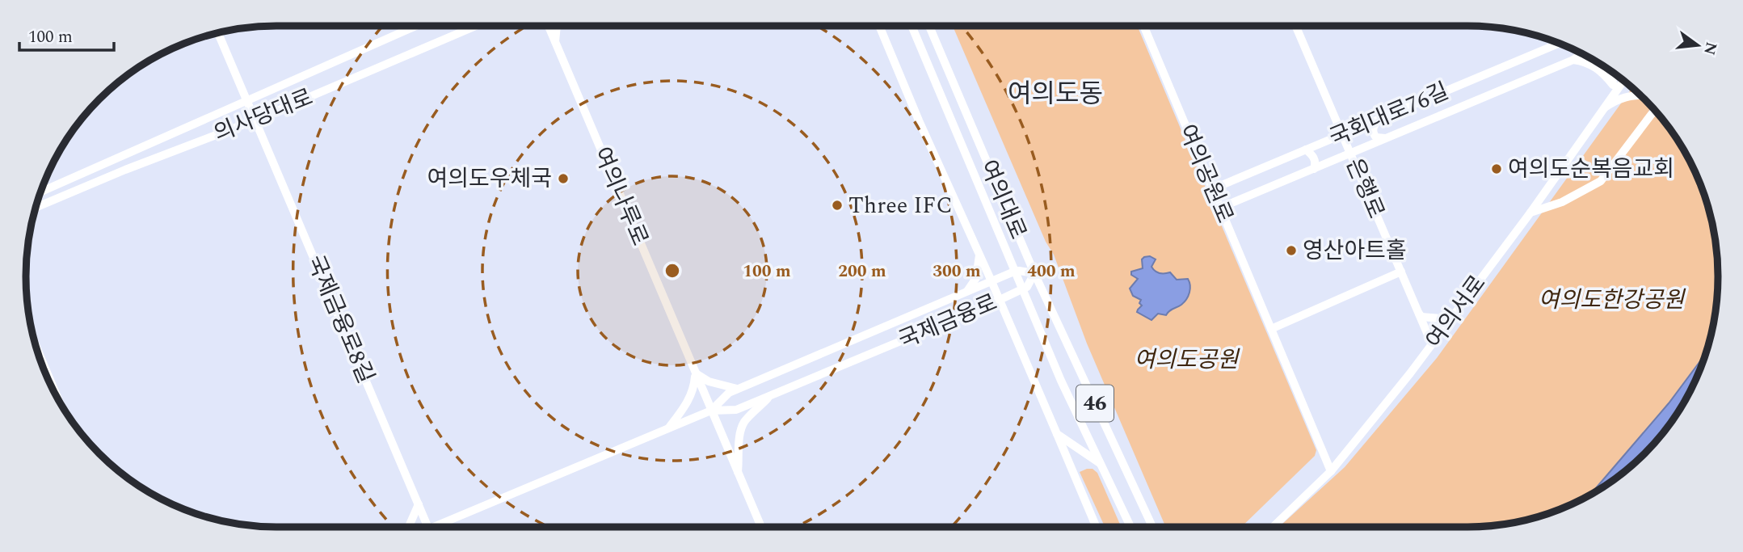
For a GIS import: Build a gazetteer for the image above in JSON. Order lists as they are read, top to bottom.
{
  "streets": {
    "main road": ["여의대로", "46"],
    "street": [
      "국회대로76길",
      "의사당대로",
      "여의공원로",
      "은행로",
      "여의나루로",
      "여의서로",
      "국제금융로8길",
      "국제금융로"
    ]
  },
  "crossings": [
    ["국회대로76길", "여의공원로"],
    ["국회대로76길", "은행로"],
    ["의사당대로", "국제금융로8길"],
    ["여의공원로", "여의서로"],
    ["은행로", "여의서로"],
    ["여의나루로", "국제금융로"],
    ["여의대로", "국제금융로"],
    ["여의대로", "46"]
  ],
  "districts": ["여의도동"],
  "parks": ["여의도한강공원", "여의도공원"],
  "places": [
    "여의도순복음교회",
    "여의도우체국",
    "Three IFC",
    "영산아트홀"
  ],
  "scale_bar": "100 m",
  "north": "right",
  "rings": [
    "100 m",
    "200 m",
    "300 m",
    "400 m"
  ]
}
